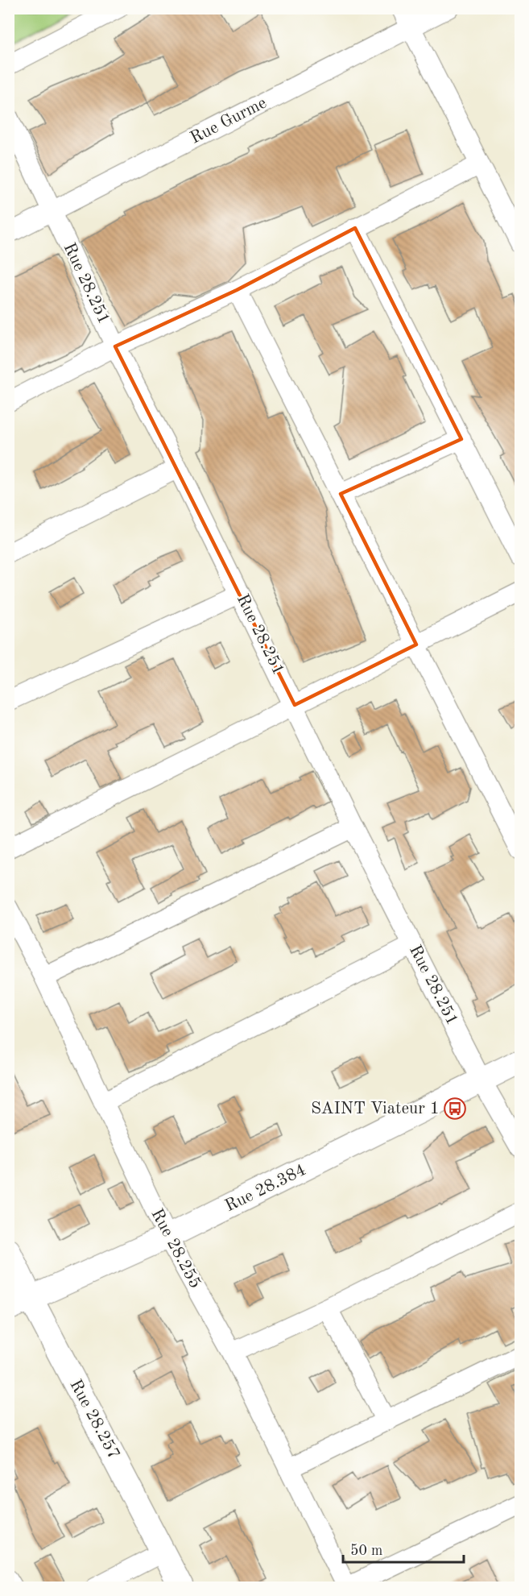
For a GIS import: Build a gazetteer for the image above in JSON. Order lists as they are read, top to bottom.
{
  "streets": {
    "street": [
      "Rue Gurme",
      "Rue 28.251",
      "Rue 28.384",
      "Rue 28.255",
      "Rue 28.257"
    ]
  },
  "crossings": [
    ["Rue Gurme", "Rue 28.251"],
    ["Rue 28.251", "Rue 28.384"],
    ["Rue 28.384", "Rue 28.255"],
    ["Rue 28.384", "Rue 28.257"]
  ],
  "places": {
    "bus stop": ["SAINT Viateur 1"]
  },
  "scale_bar": "50 m"
}
